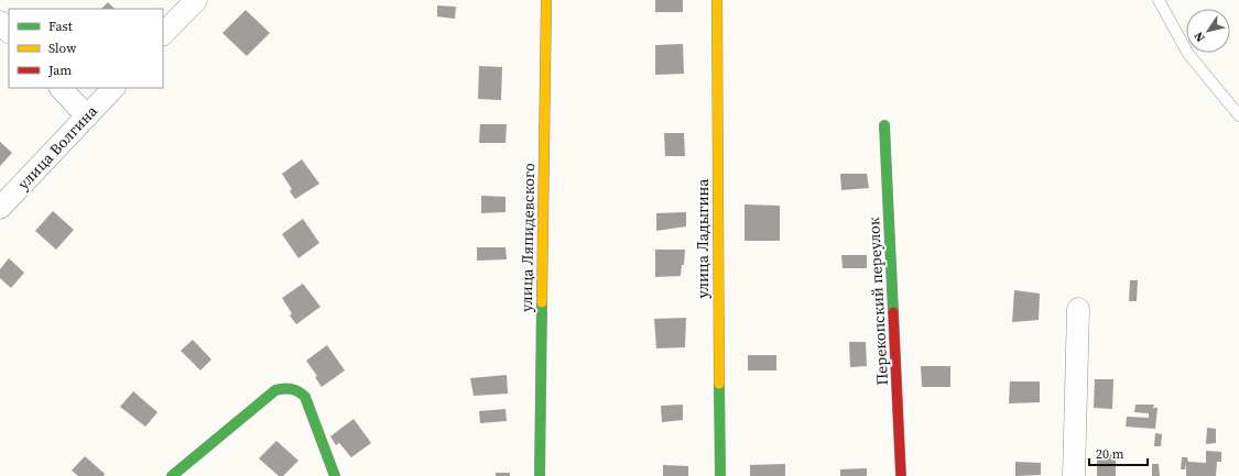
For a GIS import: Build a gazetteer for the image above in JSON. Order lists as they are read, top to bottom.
{
  "streets": {
    "street": [
      "улица Волгина",
      "улица Ляпидевского",
      "улица Ладыгина",
      "Перекопский переулок"
    ]
  },
  "legend": ["Fast", "Slow", "Jam"],
  "scale_bar": "20 m",
  "north": "bottom left"
}
